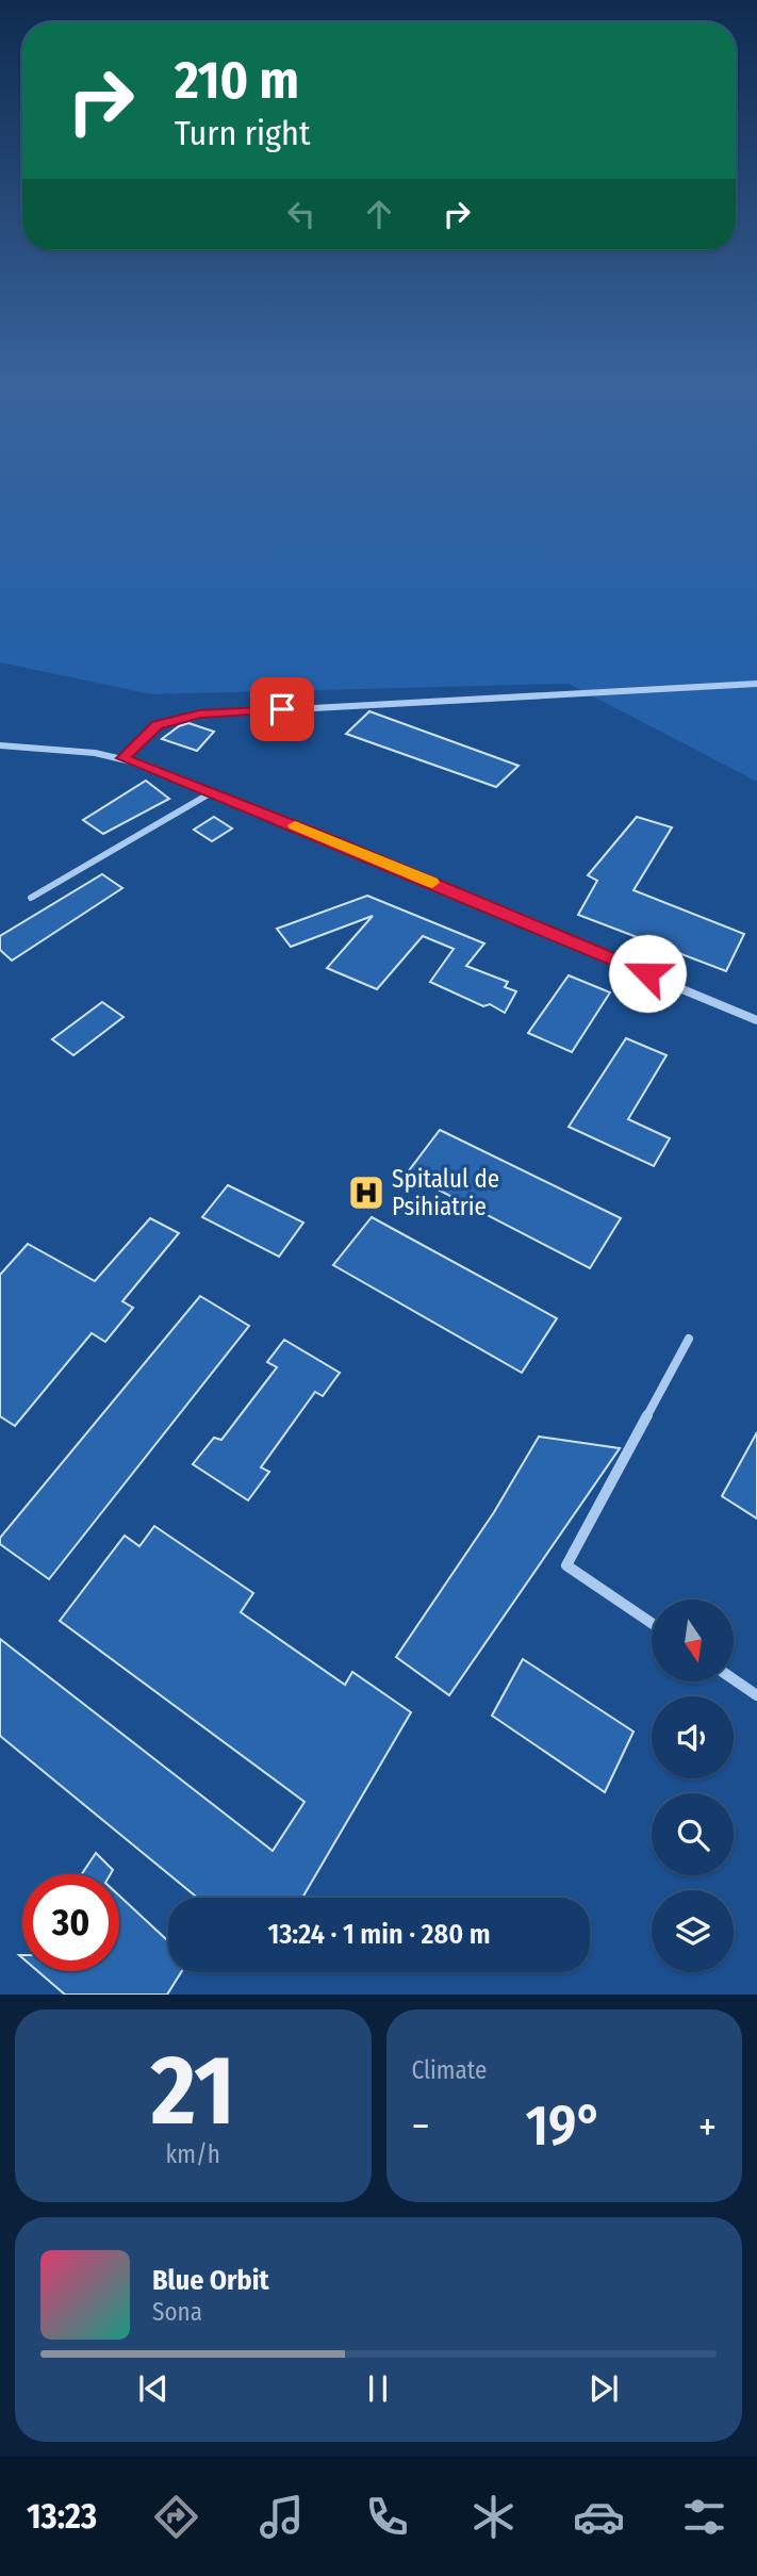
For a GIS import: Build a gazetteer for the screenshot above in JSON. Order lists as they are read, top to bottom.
{
  "places": {
    "hospital": ["Spitalul de Psihiatrie"]
  },
  "north": "bottom",
  "page": {
    "turn": ["210 m", "Turn right"],
    "limit": "30",
    "trip": "13:24 · 1 min · 280 m",
    "tile": [
      ["21", "km/h"],
      "Climate"
    ],
    "heat": ["−", "19°", "+"],
    "song": ["Blue Orbit", "Sona"],
    "tabs": "13:23"
  }
}
